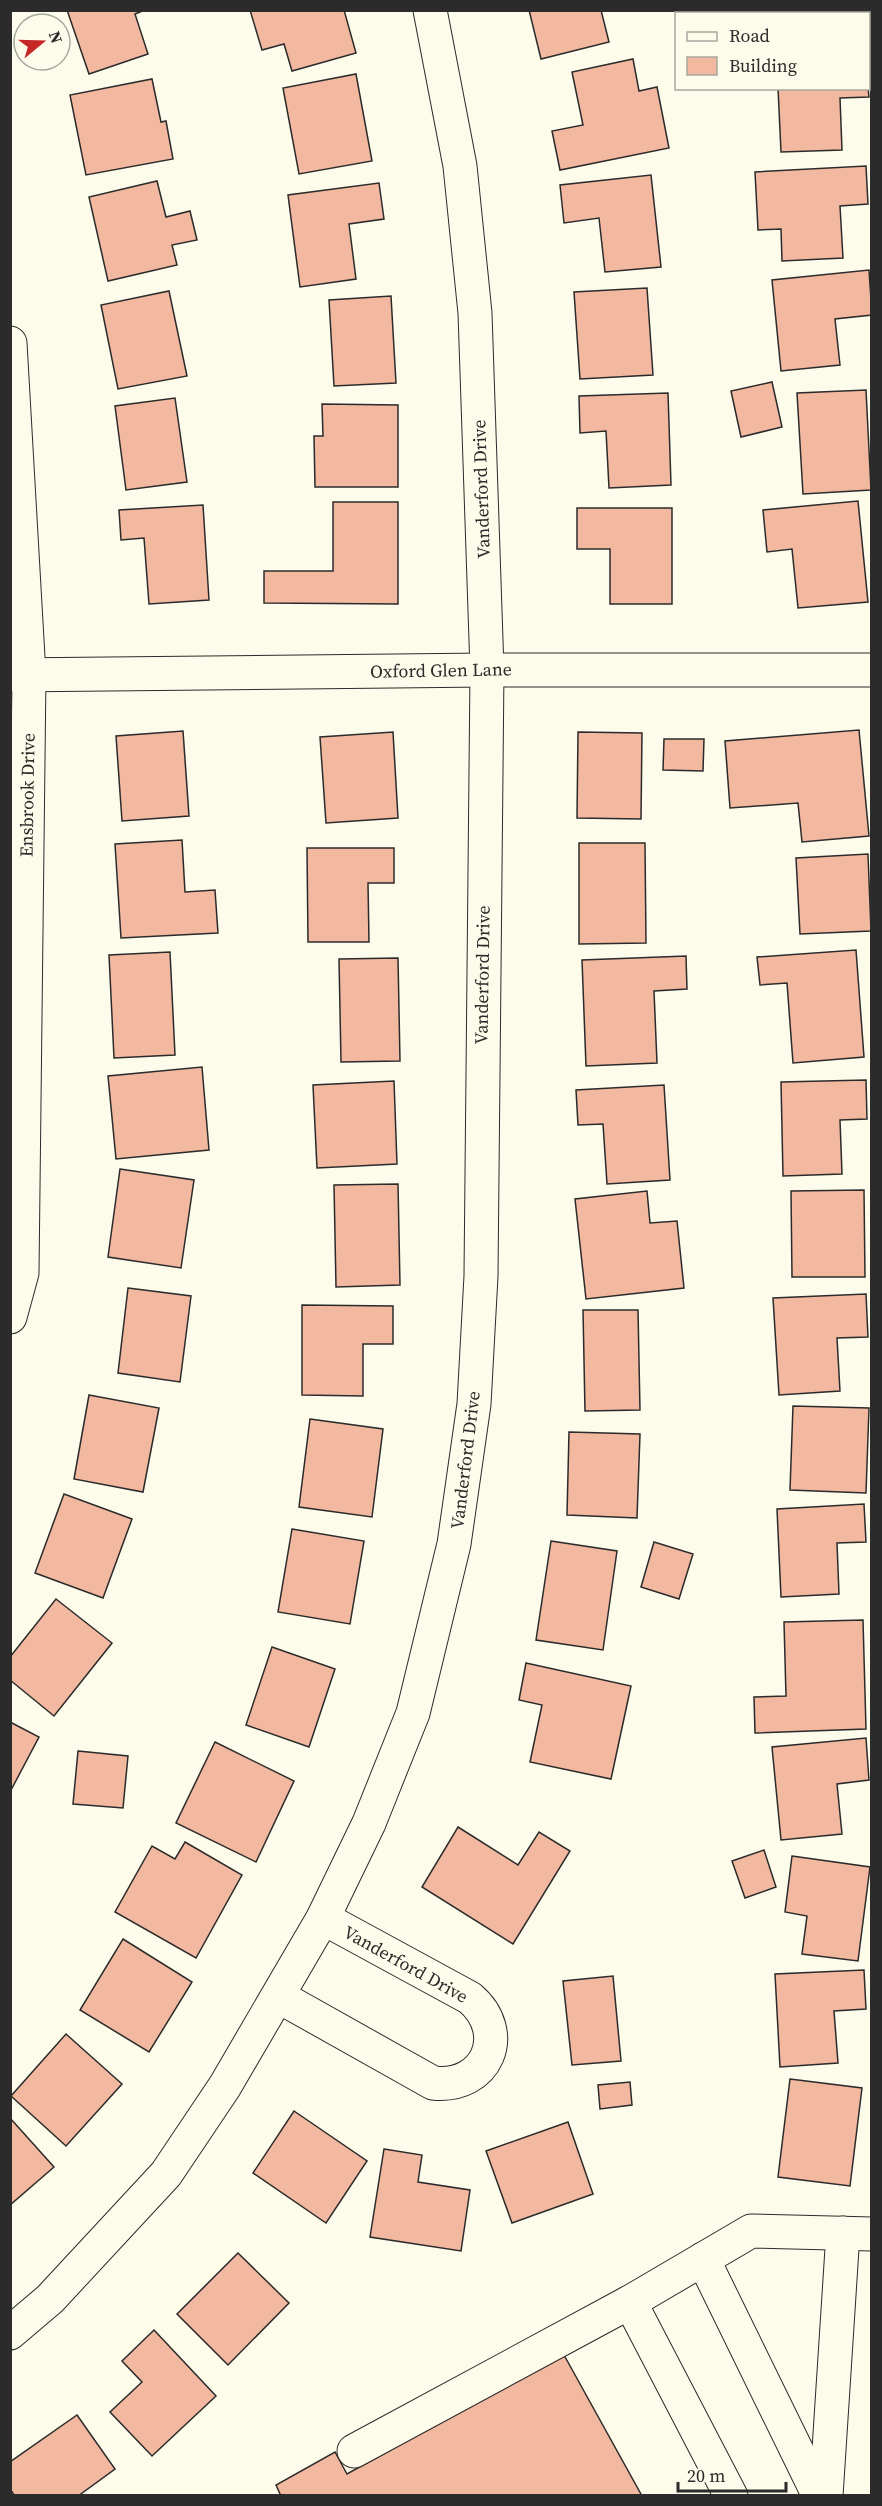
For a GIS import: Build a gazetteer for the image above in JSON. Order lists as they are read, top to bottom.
{
  "streets": {
    "street": ["Vanderford Drive", "Oxford Glen Lane", "Ensbrook Drive"]
  },
  "crossings": [
    ["Vanderford Drive", "Oxford Glen Lane"],
    ["Oxford Glen Lane", "Ensbrook Drive"]
  ],
  "legend": ["Road", "Building"],
  "scale_bar": "20 m",
  "north": "right"
}
